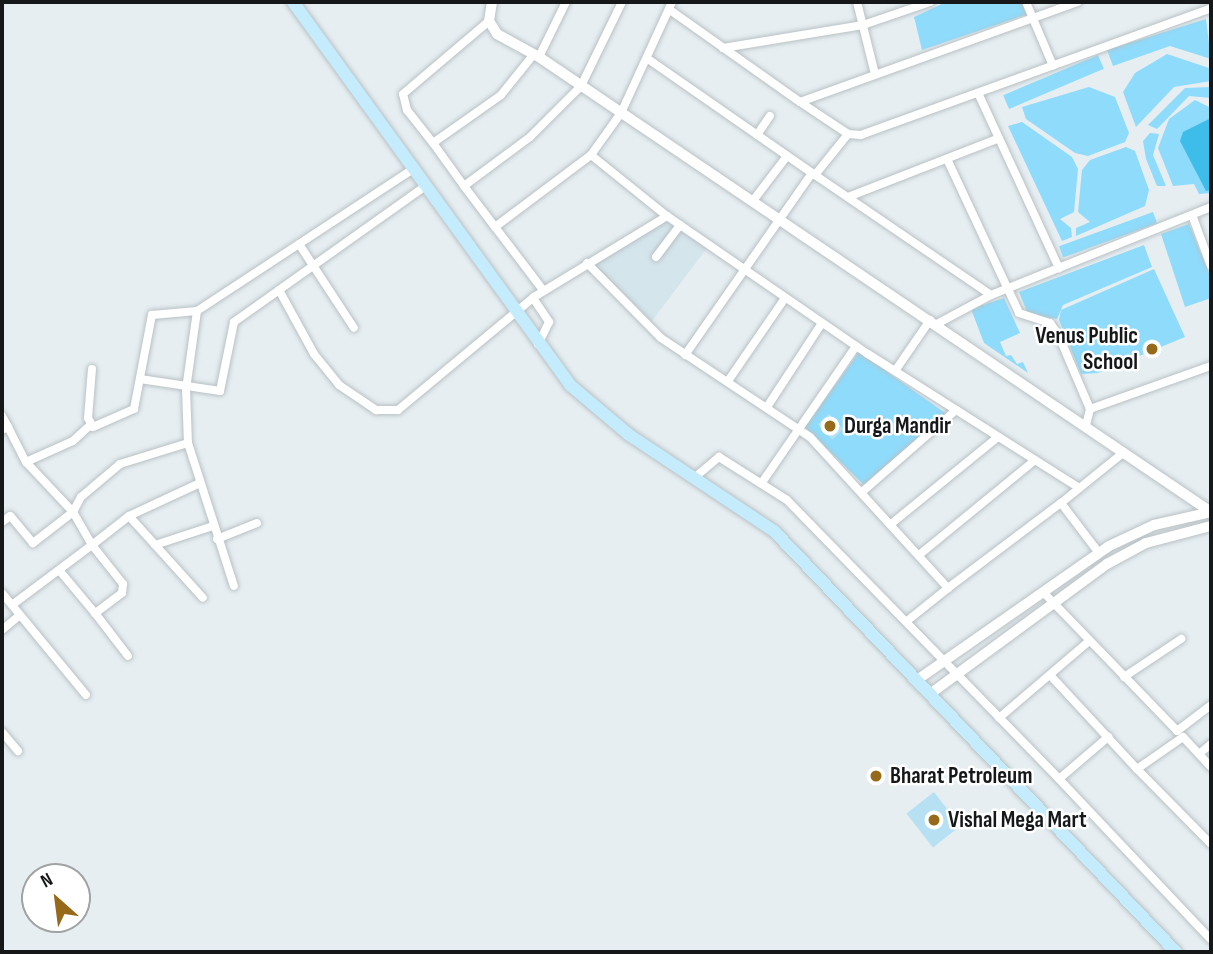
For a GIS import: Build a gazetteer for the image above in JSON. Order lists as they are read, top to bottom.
{
  "places": [
    "Venus Public School",
    "Durga Mandir",
    "Bharat Petroleum",
    "Vishal Mega Mart"
  ],
  "north": "top left"
}
